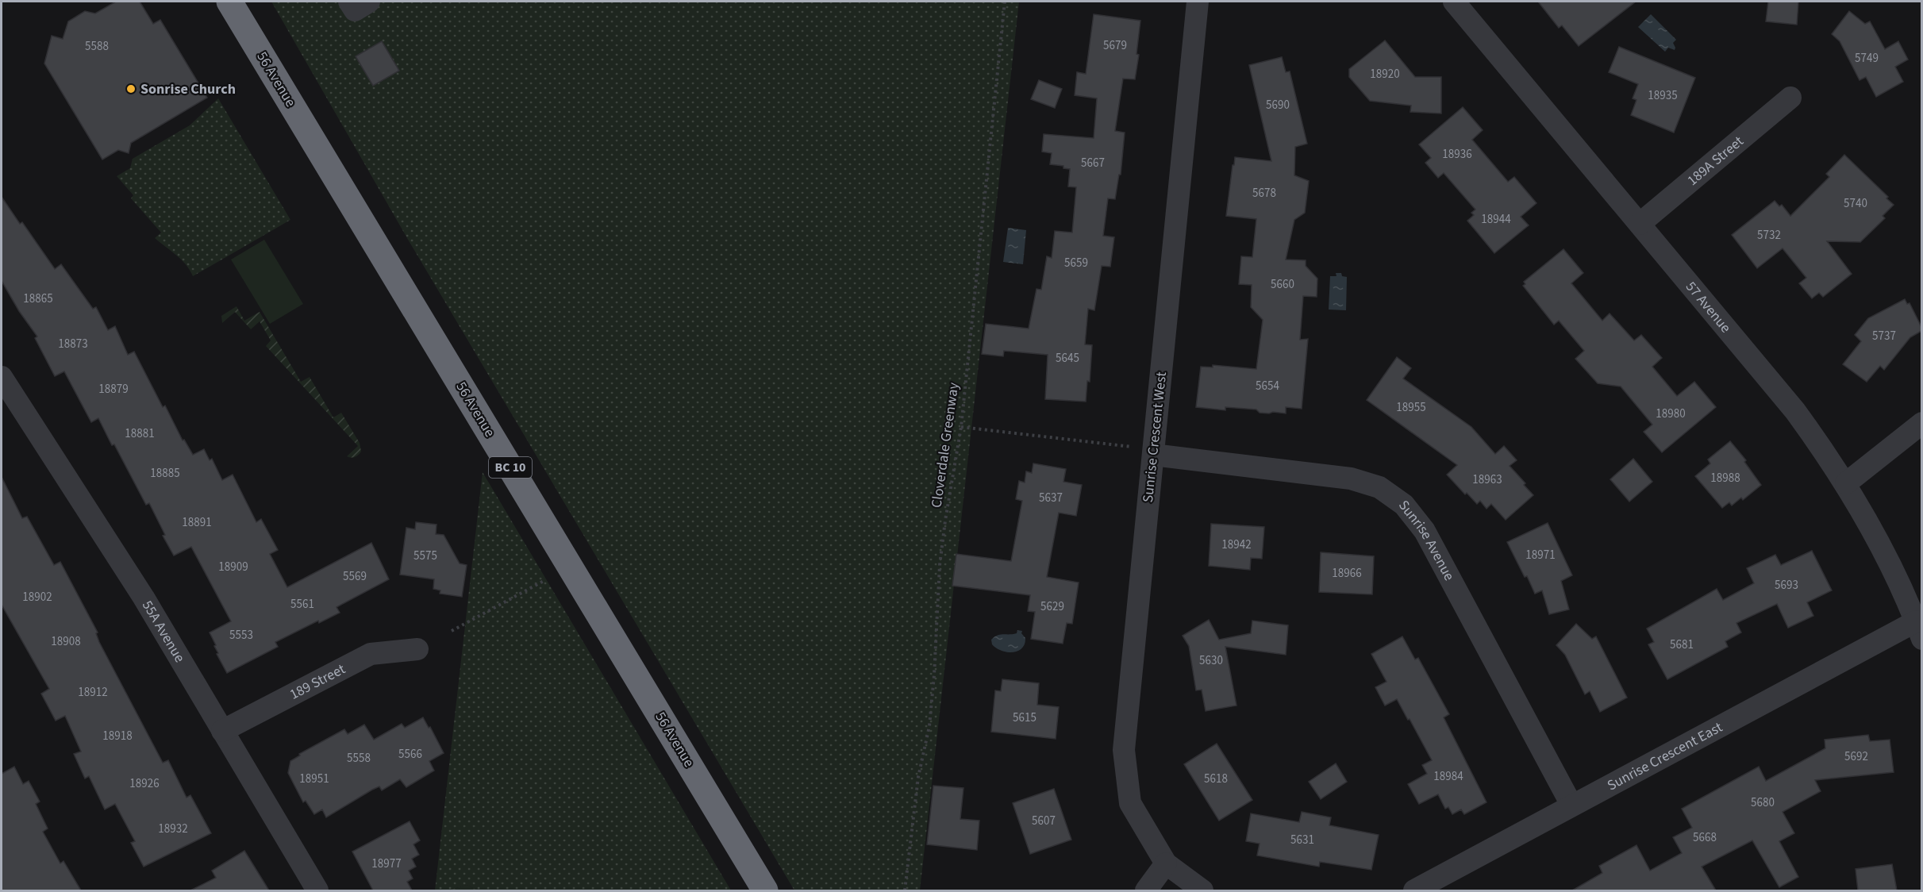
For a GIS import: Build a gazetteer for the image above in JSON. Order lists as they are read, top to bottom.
{
  "streets": {
    "highway": ["56 Avenue", "BC 10"],
    "street": [
      "189A Street",
      "57 Avenue",
      "Sunrise Crescent West",
      "Sunrise Avenue",
      "55A Avenue",
      "189 Street",
      "Sunrise Crescent East"
    ],
    "path": ["Cloverdale Greenway"]
  },
  "crossings": [
    ["189A Street", "57 Avenue"],
    ["57 Avenue", "Sunrise Crescent East"],
    ["Sunrise Crescent West", "Sunrise Avenue"],
    ["Sunrise Avenue", "Sunrise Crescent East"],
    ["55A Avenue", "189 Street"]
  ],
  "places": ["Sonrise Church"],
  "house_numbers": [
    "5679",
    "5588",
    "5749",
    "18920",
    "18935",
    "5690",
    "18936",
    "5667",
    "5678",
    "5740",
    "18944",
    "5732",
    "5659",
    "5660",
    "18865",
    "5737",
    "18873",
    "5645",
    "5654",
    "18879",
    "18955",
    "18980",
    "18881",
    "18885",
    "18988",
    "18963",
    "5637",
    "18891",
    "18942",
    "18971",
    "5575",
    "18909",
    "18966",
    "5569",
    "5693",
    "18902",
    "5561",
    "5629",
    "5553",
    "18908",
    "5681",
    "5630",
    "18912",
    "5615",
    "18918",
    "5566",
    "5692",
    "5558",
    "18984",
    "18951",
    "5618",
    "18926",
    "5680",
    "5607",
    "18932",
    "5668",
    "5631",
    "18977"
  ]
}
